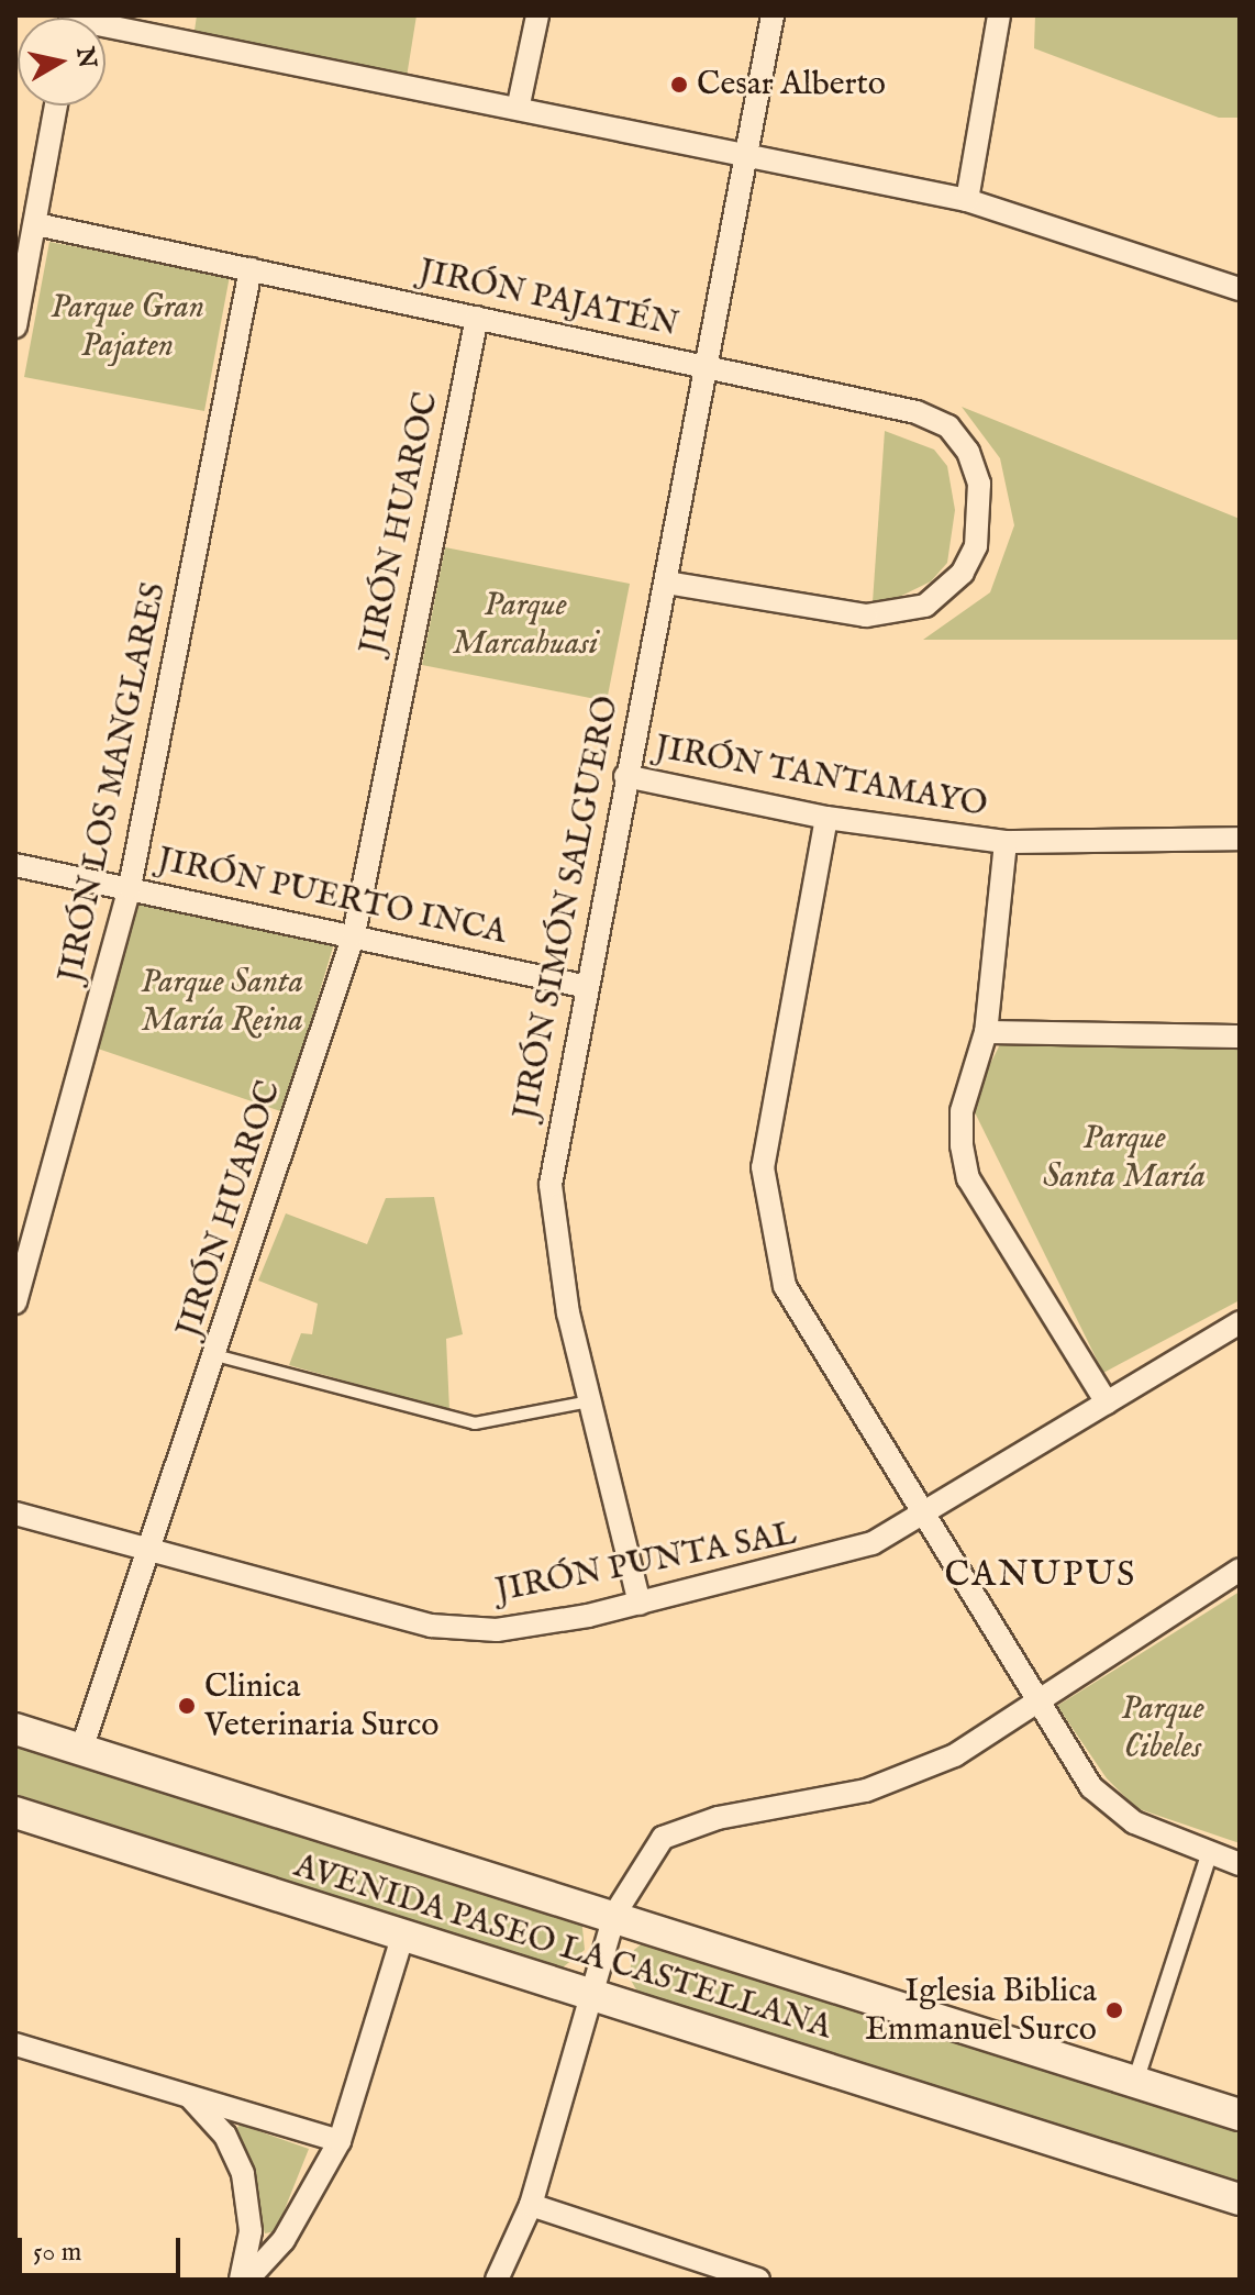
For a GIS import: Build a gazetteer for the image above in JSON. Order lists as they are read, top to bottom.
{
  "streets": {
    "main road": ["AVENIDA PASEO LA CASTELLANA"],
    "street": [
      "JIRÓN PAJATÉN",
      "JIRÓN HUAROC",
      "JIRÓN TANTAMAYO",
      "JIRÓN LOS MANGLARES",
      "JIRÓN PUERTO INCA",
      "JIRÓN SIMÓN SALGUERO",
      "JIRÓN PUNTA SAL"
    ]
  },
  "crossings": [
    ["JIRÓN PAJATÉN", "JIRÓN HUAROC"],
    ["JIRÓN PAJATÉN", "JIRÓN LOS MANGLARES"],
    ["JIRÓN PAJATÉN", "JIRÓN SIMÓN SALGUERO"],
    ["JIRÓN HUAROC", "JIRÓN PUERTO INCA"],
    ["JIRÓN HUAROC", "JIRÓN PUNTA SAL"],
    ["JIRÓN HUAROC", "AVENIDA PASEO LA CASTELLANA"],
    ["JIRÓN TANTAMAYO", "JIRÓN SIMÓN SALGUERO"],
    ["JIRÓN LOS MANGLARES", "JIRÓN PUERTO INCA"],
    ["JIRÓN PUERTO INCA", "JIRÓN SIMÓN SALGUERO"],
    ["JIRÓN SIMÓN SALGUERO", "JIRÓN PUNTA SAL"]
  ],
  "districts": ["CANUPUS"],
  "parks": [
    "Parque Gran Pajaten",
    "Parque Marcahuasi",
    "Parque Santa María Reina",
    "Parque Santa María",
    "Parque Cibeles"
  ],
  "places": ["Cesar Alberto", "Clinica Veterinaria Surco", "Iglesia Biblica Emmanuel Surco"],
  "scale_bar": "50 m",
  "north": "right"
}
